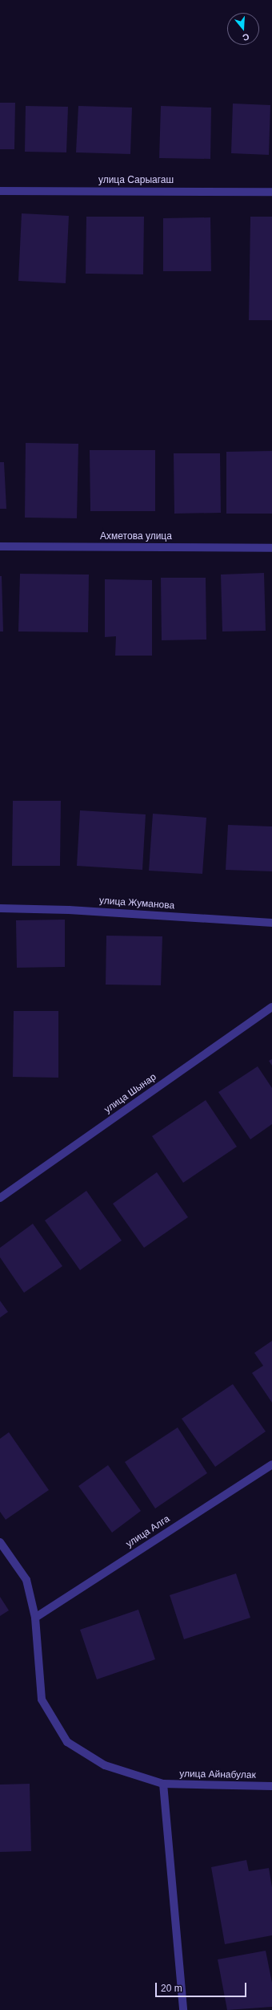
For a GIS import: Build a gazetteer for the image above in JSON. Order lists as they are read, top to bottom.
{
  "streets": {
    "street": [
      "улица Сарыагаш",
      "Ахметова улица",
      "улица Жуманова",
      "улица Шынар",
      "улица Алга",
      "улица Айнабулак"
    ]
  },
  "crossings": [
    ["улица Алга", "улица Айнабулак"]
  ],
  "scale_bar": "20 m",
  "north": "bottom"
}
